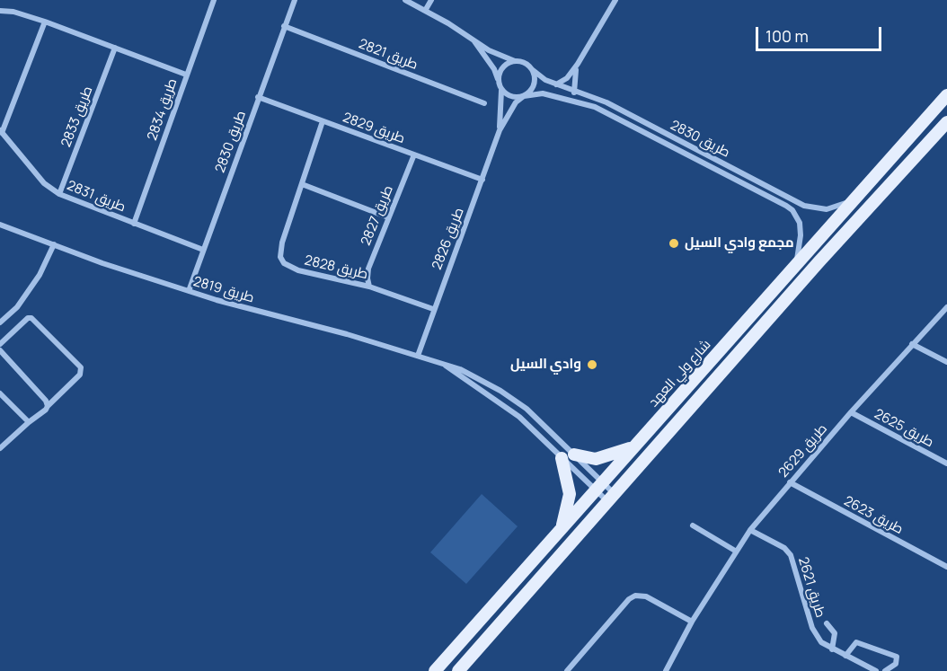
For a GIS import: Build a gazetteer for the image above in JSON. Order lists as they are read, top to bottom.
{
  "streets": {
    "main road": ["شارع ولي العهد"],
    "street": [
      "طريق 2821",
      "طريق 2834",
      "طريق 2833",
      "طريق 2829",
      "طريق 2830",
      "طريق 2831",
      "طريق 2827",
      "طريق 2826",
      "طريق 2828",
      "طريق 2819",
      "طريق 2625",
      "طريق 2629",
      "طريق 2623",
      "طريق 2621"
    ]
  },
  "crossings": [
    ["طريق 2821", "طريق 2830"],
    ["طريق 2834", "طريق 2831"],
    ["طريق 2833", "طريق 2831"],
    ["طريق 2829", "طريق 2830"],
    ["طريق 2829", "طريق 2827"],
    ["طريق 2829", "طريق 2826"],
    ["طريق 2829", "طريق 2828"],
    ["طريق 2830", "طريق 2831"],
    ["طريق 2830", "طريق 2826"],
    ["طريق 2830", "طريق 2819"],
    ["طريق 2830", "شارع ولي العهد"],
    ["طريق 2827", "طريق 2828"],
    ["طريق 2826", "طريق 2828"],
    ["طريق 2826", "طريق 2819"],
    ["طريق 2819", "شارع ولي العهد"],
    ["طريق 2625", "طريق 2629"],
    ["طريق 2629", "طريق 2623"],
    ["طريق 2629", "طريق 2621"]
  ],
  "places": ["مجمع وادي السيل", "وادي السيل"],
  "scale_bar": "100 m"
}
